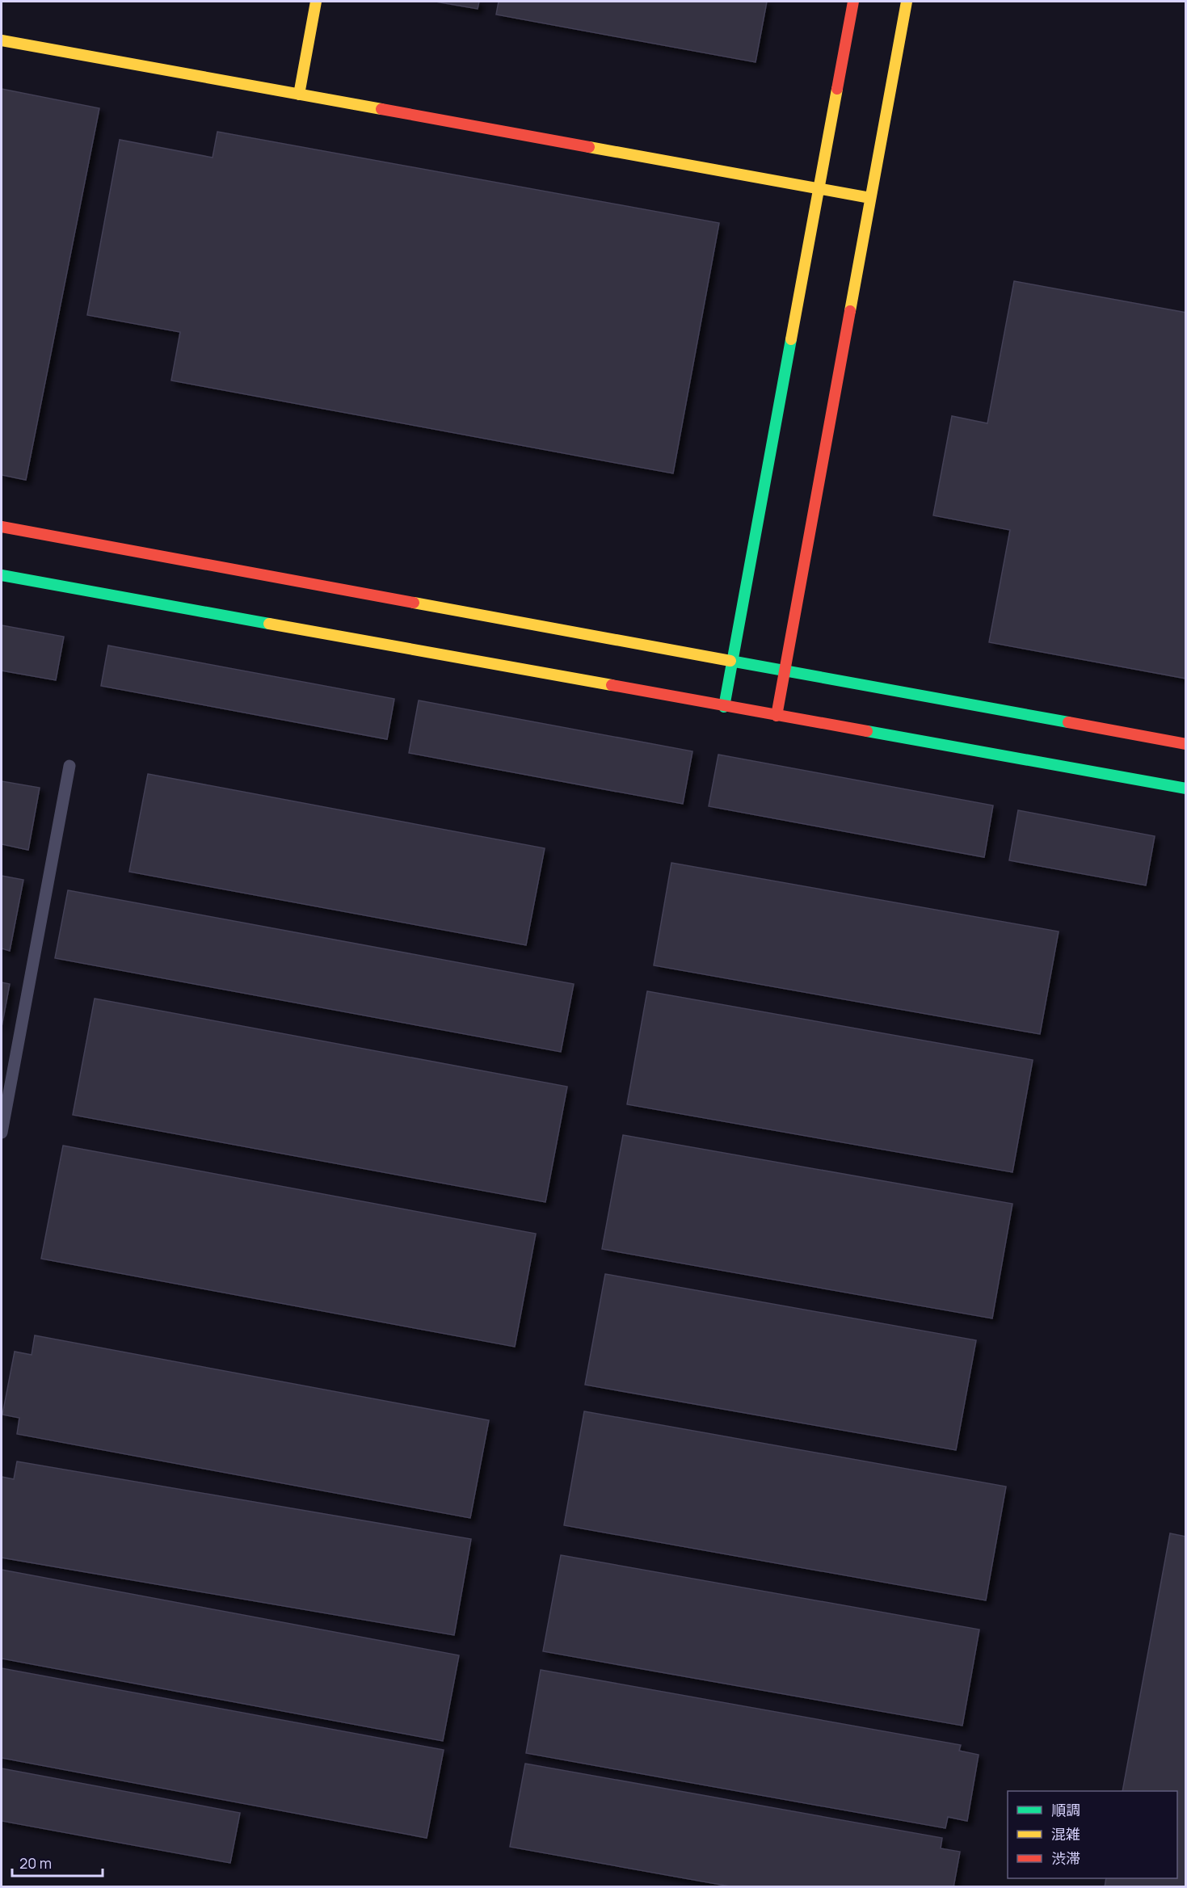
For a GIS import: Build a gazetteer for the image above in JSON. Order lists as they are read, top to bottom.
{
  "legend": ["順調", "混雑", "渋滞"],
  "scale_bar": "20 m"
}
